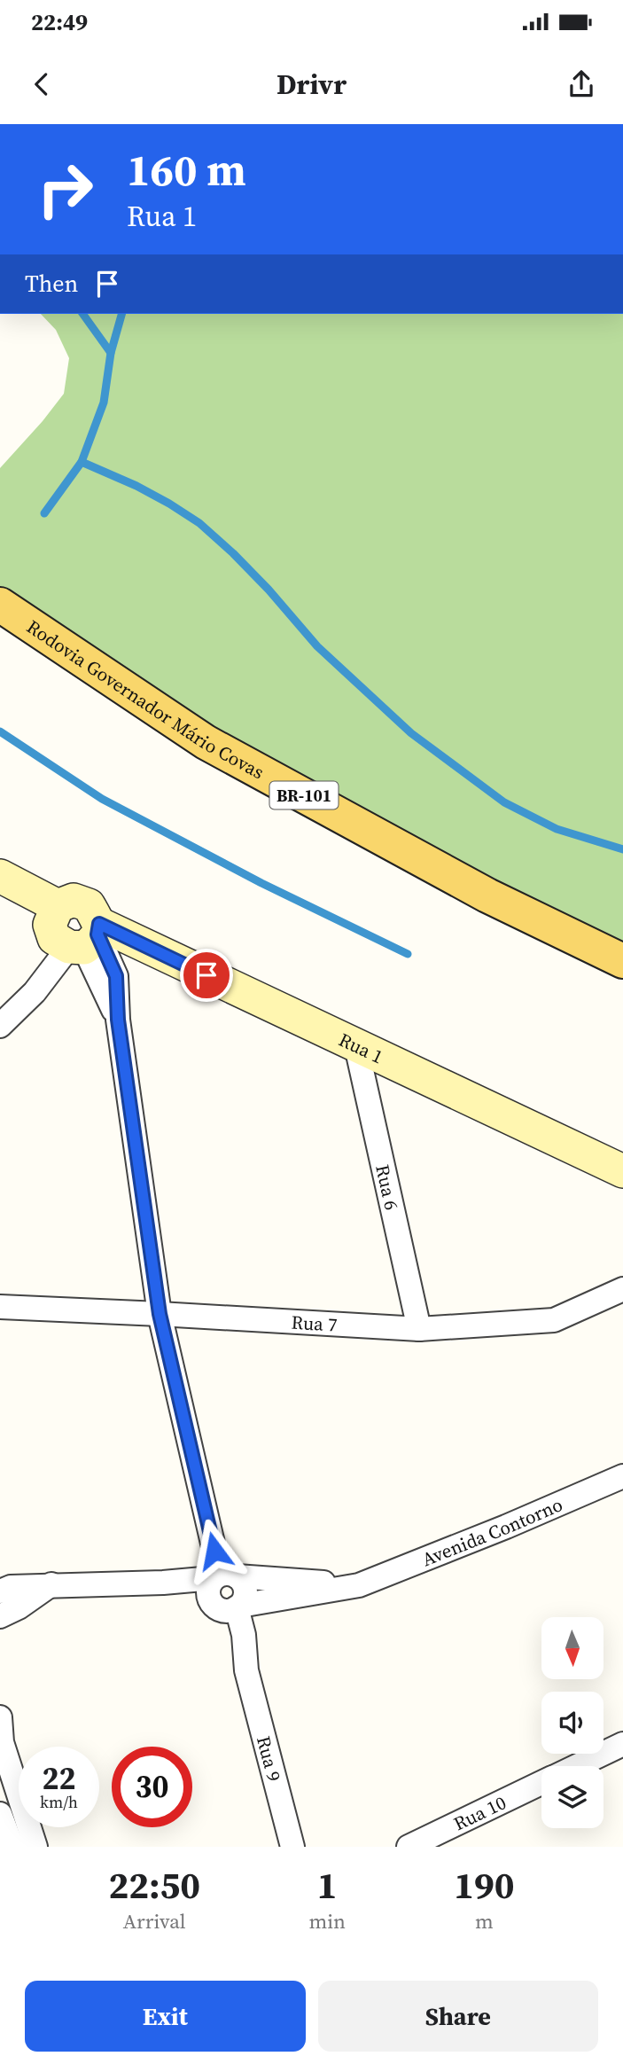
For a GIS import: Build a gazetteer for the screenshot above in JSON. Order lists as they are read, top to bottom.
{
  "streets": {
    "main road": ["Rodovia Governador Mário Covas", "BR-101"],
    "street": [
      "Rua 1",
      "Rua 6",
      "Rua 7",
      "Avenida Contorno",
      "Rua 9",
      "Rua 10"
    ]
  },
  "crossings": [
    ["Rua 1", "Rua 6"],
    ["Rua 6", "Rua 7"],
    ["Avenida Contorno", "Rua 9"]
  ],
  "north": "bottom",
  "page": {
    "status": "22:49",
    "header": "Drivr",
    "turn": ["160 m", "Rua 1"],
    "then": "Then",
    "speed": "22 km/h",
    "limit": "30",
    "eta": [
      "22:50",
      "Arrival",
      "1",
      "min",
      "190",
      "m"
    ],
    "buttons": ["Exit", "Share"]
  }
}
